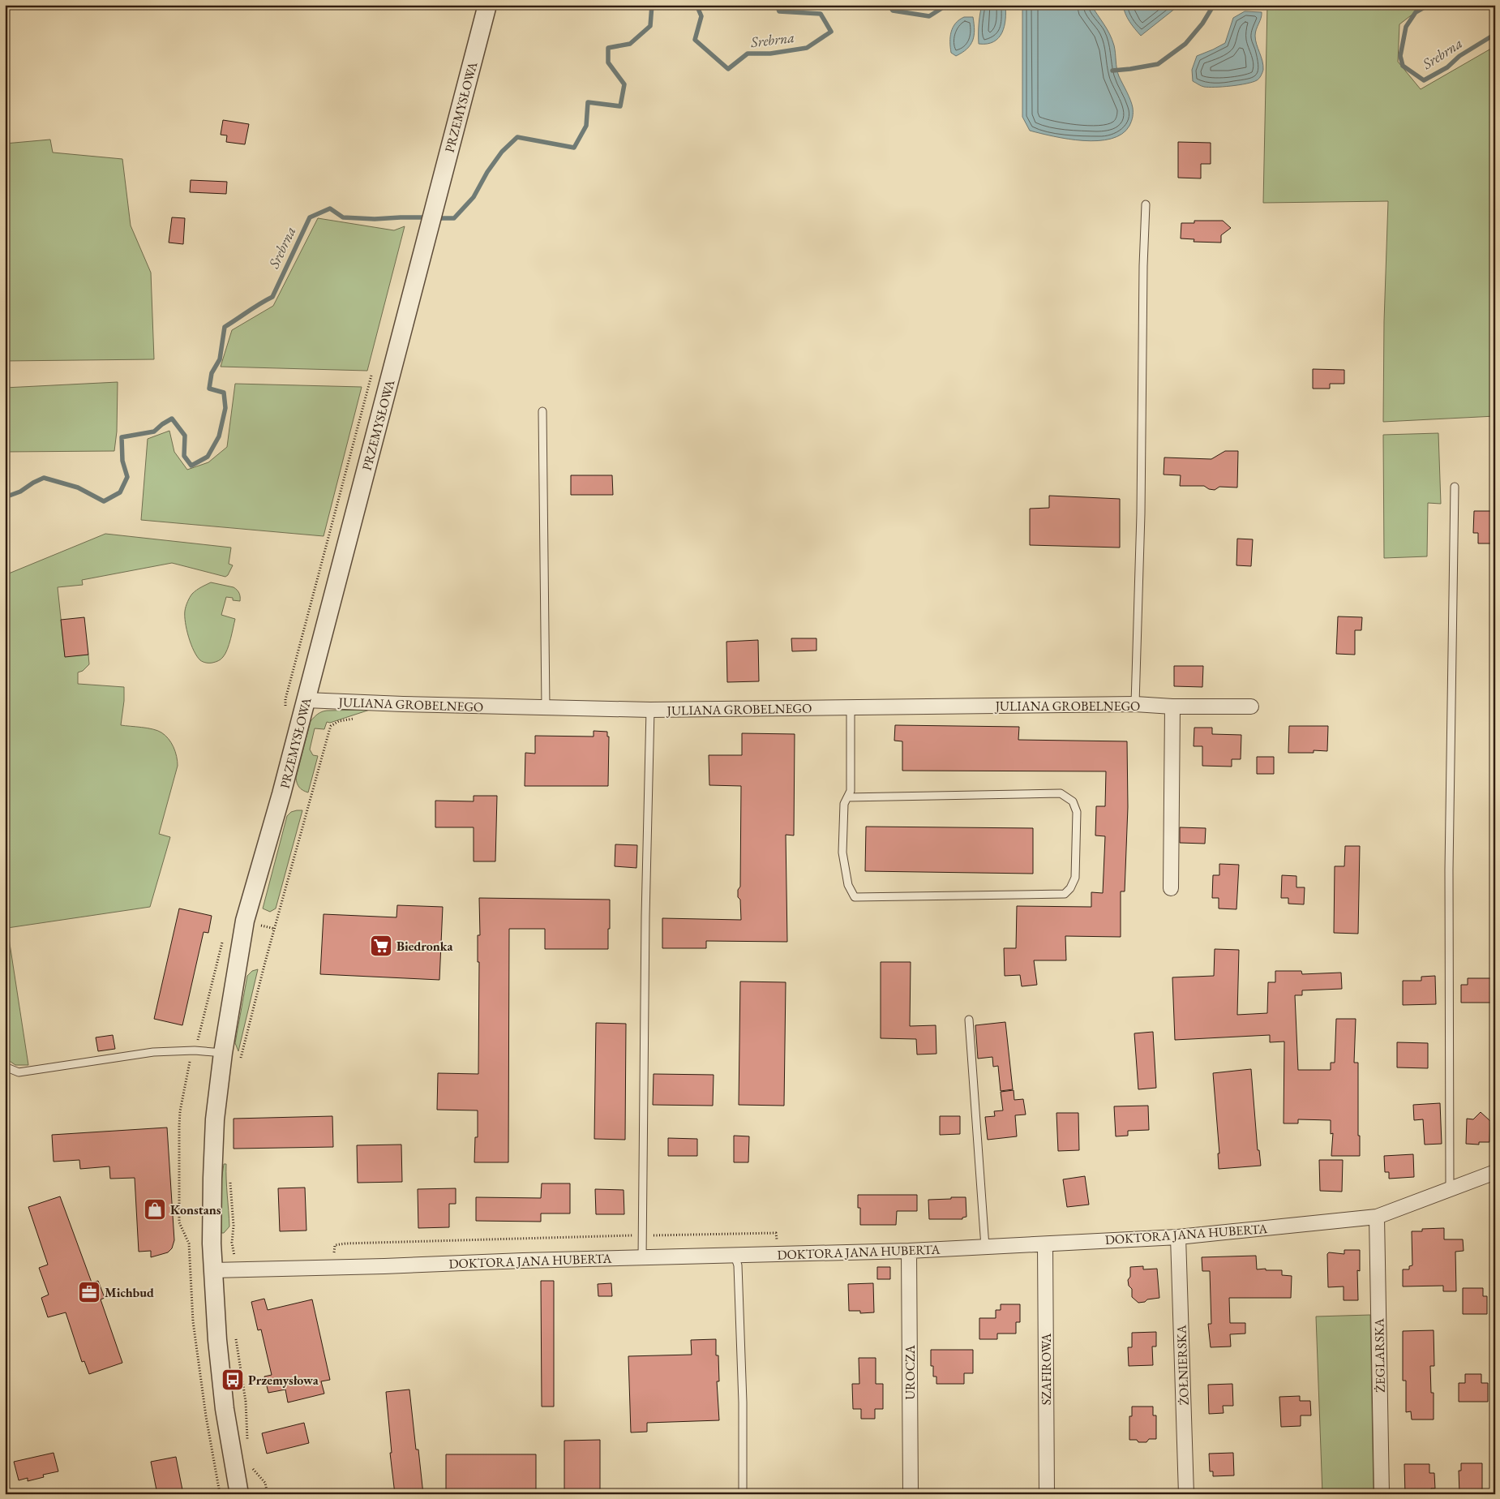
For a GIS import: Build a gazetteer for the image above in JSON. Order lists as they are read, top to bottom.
{
  "streets": {
    "street": [
      "PRZEMYSŁOWA",
      "JULIANA GROBELNEGO",
      "DOKTORA JANA HUBERTA",
      "ŻEGLARSKA",
      "ŻOŁNIERSKA",
      "SZAFIROWA",
      "UROCZA"
    ]
  },
  "crossings": [
    ["PRZEMYSŁOWA", "JULIANA GROBELNEGO"],
    ["PRZEMYSŁOWA", "DOKTORA JANA HUBERTA"],
    ["DOKTORA JANA HUBERTA", "ŻEGLARSKA"],
    ["DOKTORA JANA HUBERTA", "ŻOŁNIERSKA"],
    ["DOKTORA JANA HUBERTA", "SZAFIROWA"],
    ["DOKTORA JANA HUBERTA", "UROCZA"]
  ],
  "water": ["Srebrna"],
  "places": {
    "supermarket": ["Biedronka"],
    "shop": ["Konstans"],
    "office": ["Michbud"],
    "bus stop": ["Przemysłowa"]
  }
}
